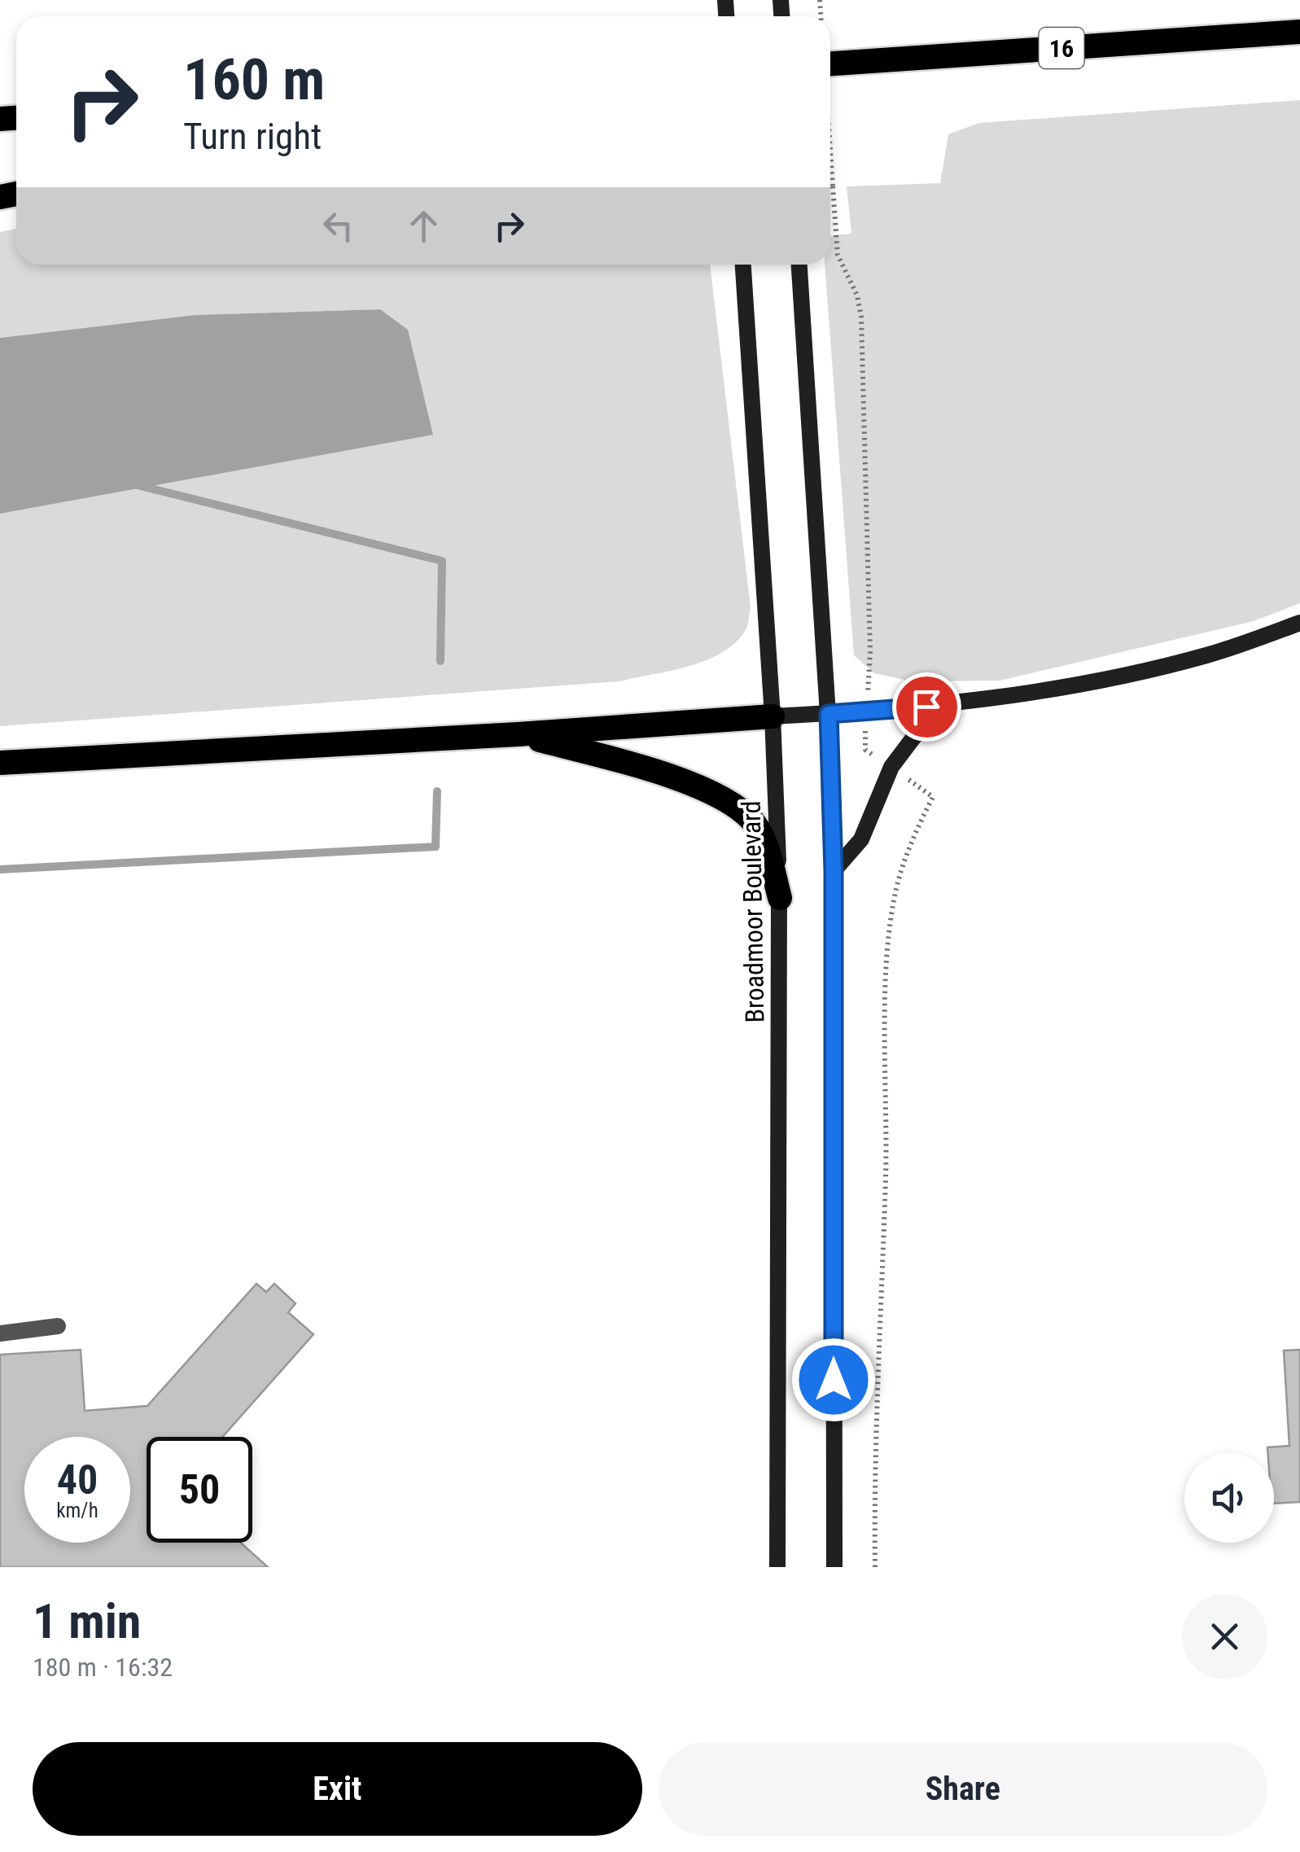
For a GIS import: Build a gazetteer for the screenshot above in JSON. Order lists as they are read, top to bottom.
{
  "streets": {
    "highway": ["16"],
    "main road": ["Broadmoor Boulevard"]
  },
  "page": {
    "turn": ["160 m", "Turn right"],
    "speed": "40 km/h",
    "limit": "50",
    "heading": ["1 min", "180 m · 16:32"],
    "buttons": ["Exit", "Share"]
  }
}
